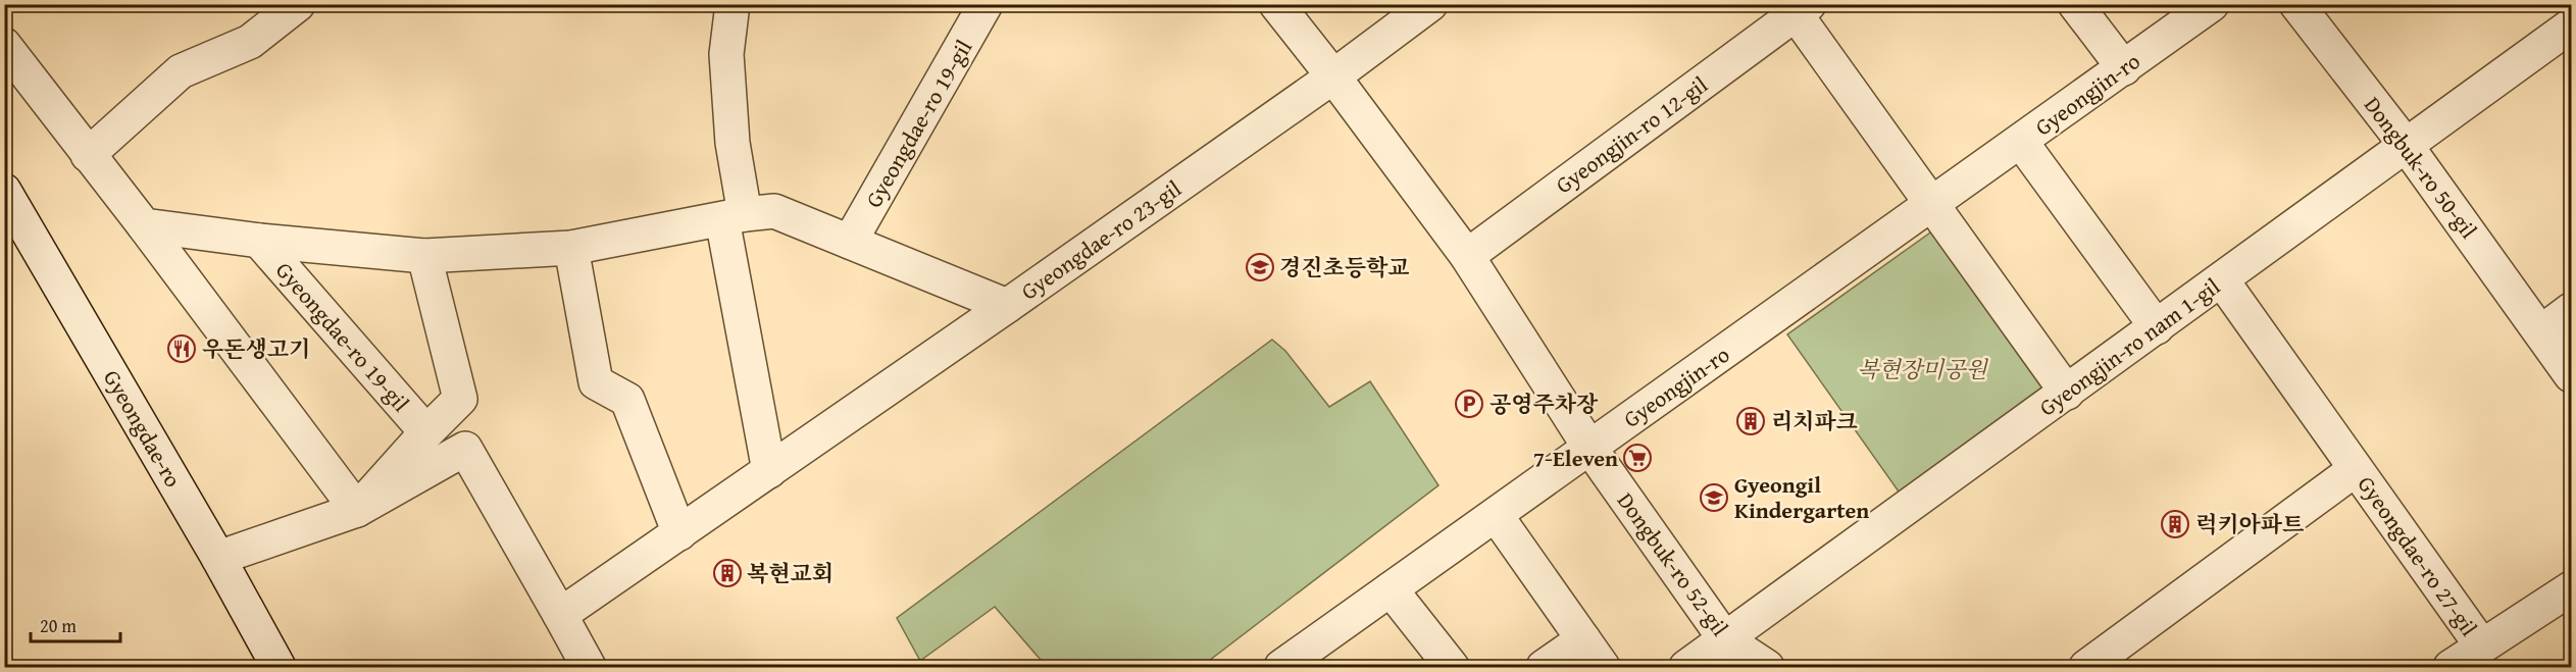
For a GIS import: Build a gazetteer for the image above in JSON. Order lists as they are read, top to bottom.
{
  "streets": {
    "street": [
      "Gyeongjin-ro",
      "Gyeongdae-ro 19-gil",
      "Gyeongjin-ro 12-gil",
      "Dongbuk-ro 50-gil",
      "Gyeongdae-ro 23-gil",
      "Gyeongjin-ro nam 1-gil",
      "Gyeongdae-ro",
      "Gyeongdae-ro 27-gil",
      "Dongbuk-ro 52-gil"
    ]
  },
  "crossings": [
    ["Gyeongjin-ro", "Dongbuk-ro 52-gil"],
    ["Gyeongdae-ro 19-gil", "Gyeongdae-ro 23-gil"],
    ["Dongbuk-ro 50-gil", "Gyeongjin-ro nam 1-gil"],
    ["Gyeongjin-ro nam 1-gil", "Dongbuk-ro 52-gil"]
  ],
  "parks": ["복현장미공원"],
  "places": {
    "school or university": ["경진초등학교", "Gyeongil Kindergarten"],
    "restaurant": ["우돈생고기"],
    "parking": ["공영주차장"],
    "building": ["리치파크", "럭키아파트", "복현교회"],
    "supermarket": ["7-Eleven"]
  },
  "scale_bar": "20 m"
}
